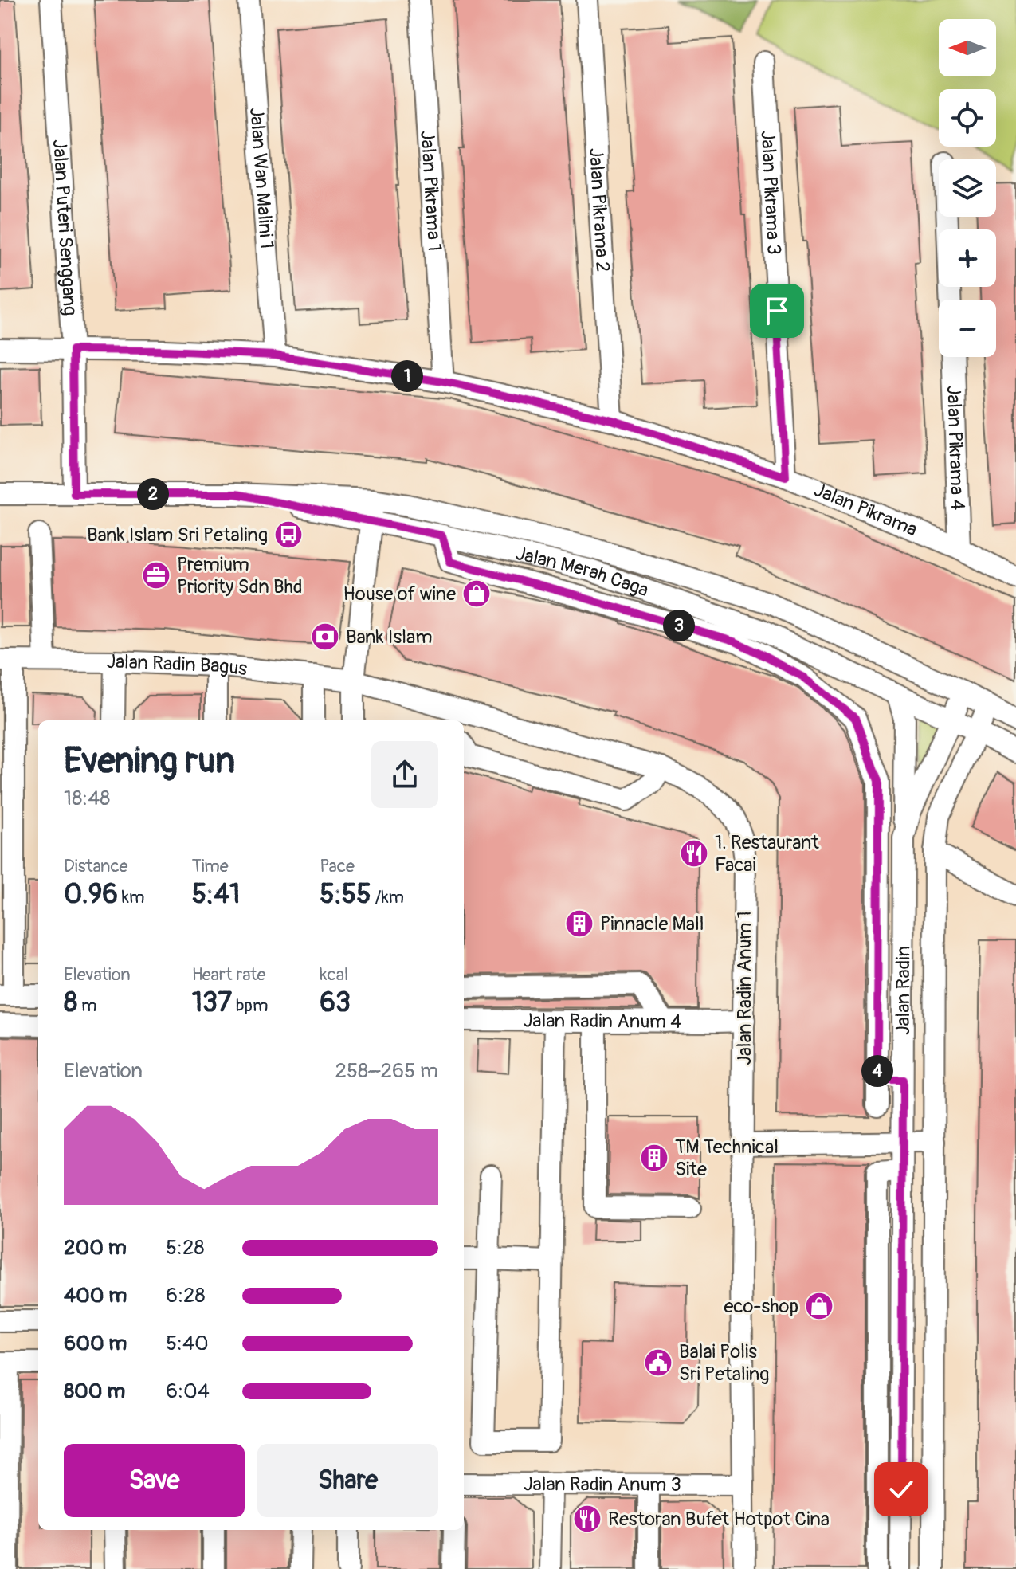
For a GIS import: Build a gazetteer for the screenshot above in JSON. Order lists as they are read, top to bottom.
{
  "streets": {
    "street": [
      "Jalan Wan Malini 1",
      "Jalan Pikrama 1",
      "Jalan Pikrama 3",
      "Jalan Pikrama 2",
      "Jalan Puteri Senggang",
      "Jalan Pikrama 4",
      "Jalan Pikrama",
      "Jalan Merah Caga",
      "Jalan Radin Bagus",
      "Jalan Radin Anum 1",
      "Jalan Radin",
      "Jalan Radin Anum 4",
      "Jalan Radin Anum 3"
    ]
  },
  "crossings": [
    ["Jalan Wan Malini 1", "Jalan Pikrama"],
    ["Jalan Pikrama 1", "Jalan Pikrama"],
    ["Jalan Pikrama 3", "Jalan Pikrama"],
    ["Jalan Pikrama 2", "Jalan Pikrama"],
    ["Jalan Puteri Senggang", "Jalan Pikrama"],
    ["Jalan Puteri Senggang", "Jalan Merah Caga"],
    ["Jalan Pikrama 4", "Jalan Pikrama"],
    ["Jalan Merah Caga", "Jalan Radin"],
    ["Jalan Radin Bagus", "Jalan Radin Anum 1"],
    ["Jalan Radin Anum 1", "Jalan Radin Anum 4"],
    ["Jalan Radin Anum 1", "Jalan Radin Anum 3"]
  ],
  "places": {
    "bus stop": ["Bank Islam Sri Petaling"],
    "office": ["Premium Priority Sdn Bhd"],
    "shop": ["House of wine", "eco-shop"],
    "bank": ["Bank Islam"],
    "restaurant": ["1. Restaurant Facai", "Restoran Bufet Hotpot Cina"],
    "building": ["Pinnacle Mall", "TM Technical Site"],
    "public building": ["Balai Polis Sri Petaling"]
  },
  "north": "left",
  "page": {
    "map_buttons": ["+", "−"],
    "pins": [
      "1",
      "2",
      "3",
      "4"
    ],
    "heading": ["Evening run", "18:48"],
    "stats": [
      ["Distance", "0.96 km"],
      ["Time", "5:41"],
      ["Pace", "5:55 /km"],
      ["Elevation", "8 m"],
      ["Heart rate", "137 bpm"],
      ["kcal", "63"]
    ],
    "chart": ["Elevation", "258–265 m"],
    "list": [
      {
        "name": "200 m",
        "note": "5:28"
      },
      {
        "name": "400 m",
        "note": "6:28"
      },
      {
        "name": "600 m",
        "note": "5:40"
      },
      {
        "name": "800 m",
        "note": "6:04"
      }
    ],
    "buttons": ["Save", "Share"]
  }
}
